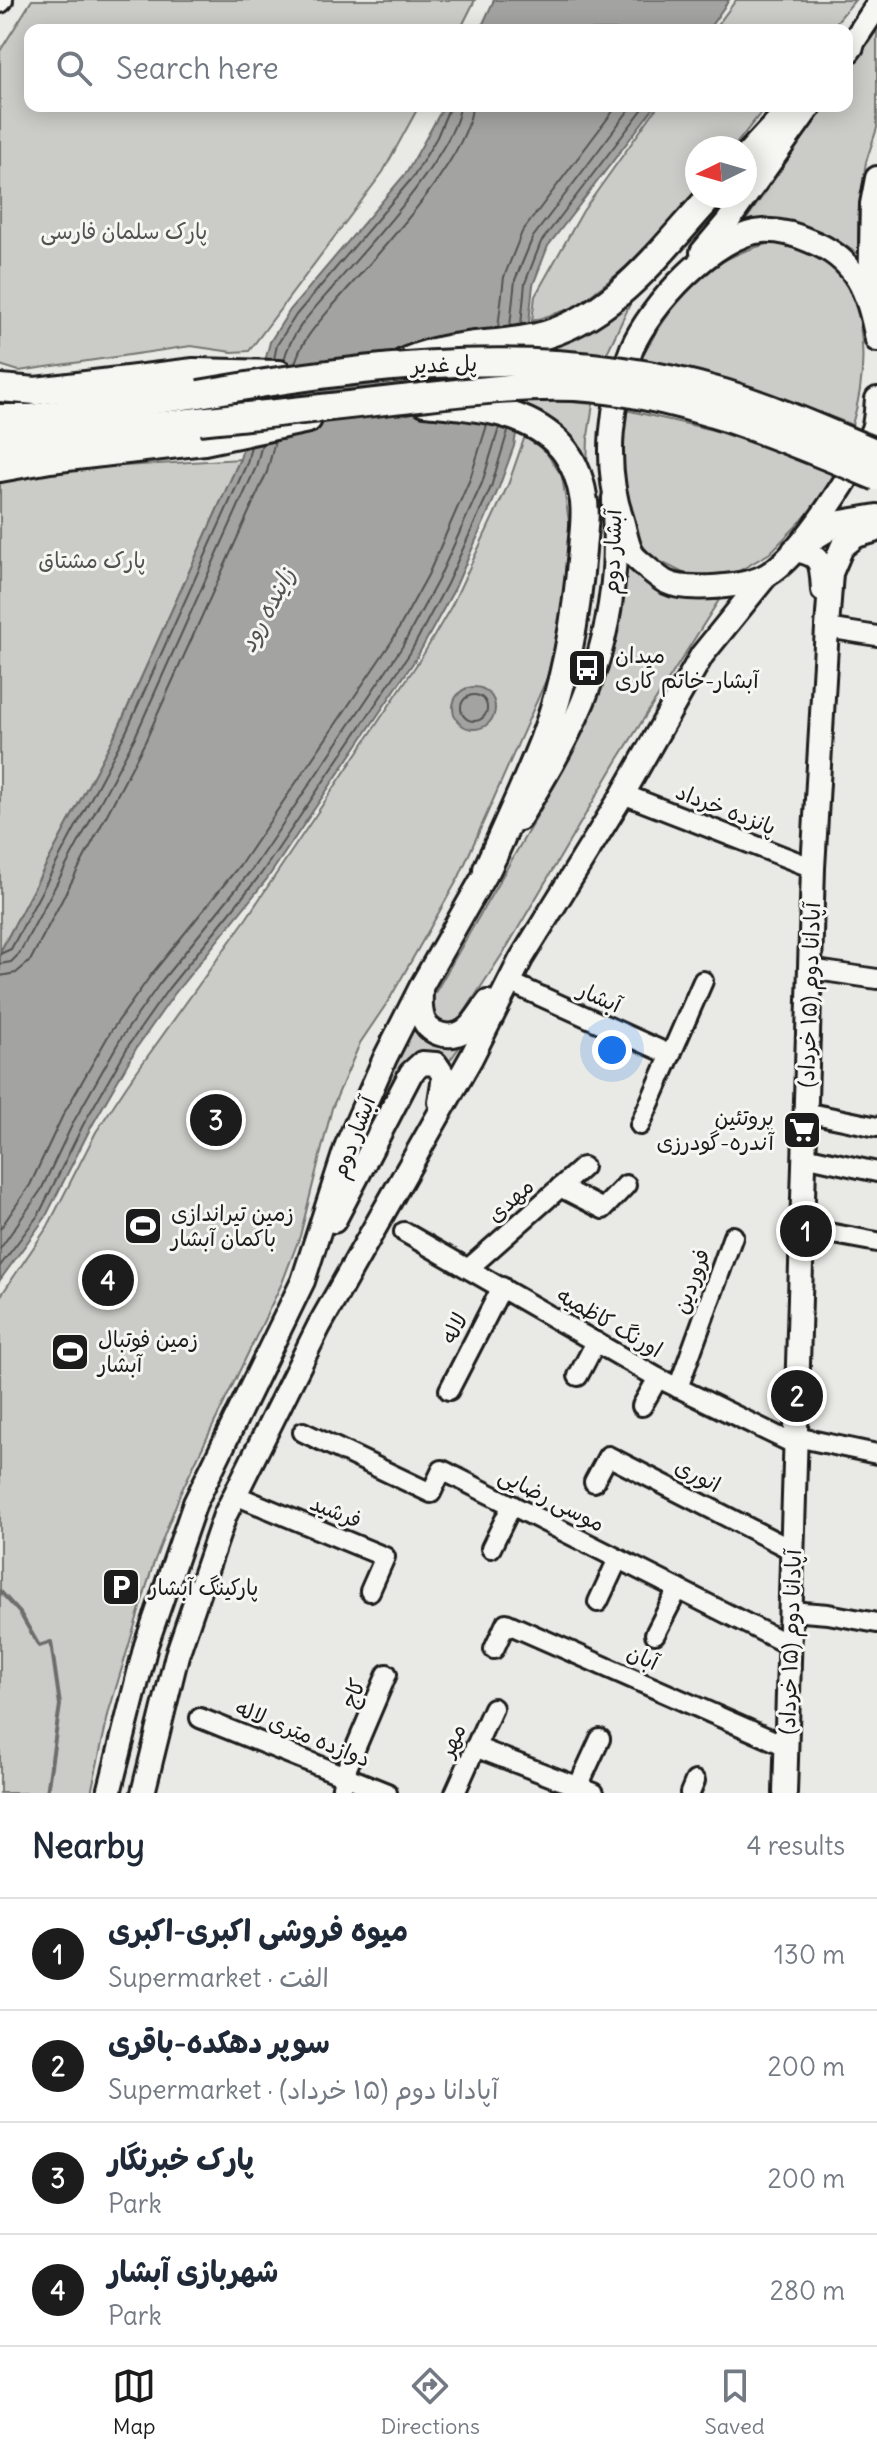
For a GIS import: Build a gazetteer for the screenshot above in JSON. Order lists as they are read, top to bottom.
{
  "streets": {
    "highway": ["پل غدیر"],
    "main road": ["آبشار دوم", "آپادانا دوم (۱۵ خرداد)"],
    "street": [
      "پانزده خرداد",
      "آبشار",
      "مهدی",
      "فروردین",
      "اورنگ کاظمیه",
      "لاله",
      "انوری",
      "موسی رضایی",
      "فرشید",
      "آبان",
      "کاج",
      "دوازده متری لاله",
      "مهر"
    ]
  },
  "crossings": [
    ["پانزده خرداد", "آپادانا دوم (۱۵ خرداد)"],
    ["آپادانا دوم (۱۵ خرداد)", "اورنگ کاظمیه"],
    ["آپادانا دوم (۱۵ خرداد)", "انوری"],
    ["آپادانا دوم (۱۵ خرداد)", "موسی رضایی"],
    ["آپادانا دوم (۱۵ خرداد)", "آبان"],
    ["مهدی", "اورنگ کاظمیه"],
    ["فروردین", "اورنگ کاظمیه"],
    ["اورنگ کاظمیه", "لاله"],
    ["کاج", "دوازده متری لاله"]
  ],
  "water": ["زاینده رود"],
  "parks": ["پارک سلمان فارسی", "پارک مشتاق"],
  "places": {
    "bus stop": ["میدان آبشار-خاتم کاری"],
    "supermarket": ["پروتئین آندره-گودرزی"],
    "sports": ["زمین تیراندازی باکمان آبشار", "زمین فوتبال آبشار"],
    "parking": ["پارکینگ آبشار"]
  },
  "north": "left",
  "page": {
    "search": "Search here",
    "pins": [
      "3",
      "1",
      "4",
      "2"
    ],
    "heading": ["Nearby", "4 results"],
    "list": [
      {
        "mark": "1",
        "name": "میوه فروشی اکبری-اکبری",
        "note": "Supermarket · الفت",
        "value": "130 m"
      },
      {
        "mark": "2",
        "name": "سوپر دهکده-باقری",
        "note": "Supermarket · آپادانا دوم (۱۵ خرداد)",
        "value": "200 m"
      },
      {
        "mark": "3",
        "name": "پارک خبرنگار",
        "note": "Park",
        "value": "200 m"
      },
      {
        "mark": "4",
        "name": "شهربازی آبشار",
        "note": "Park",
        "value": "280 m"
      }
    ],
    "nav": ["Map", "Directions", "Saved"]
  }
}
